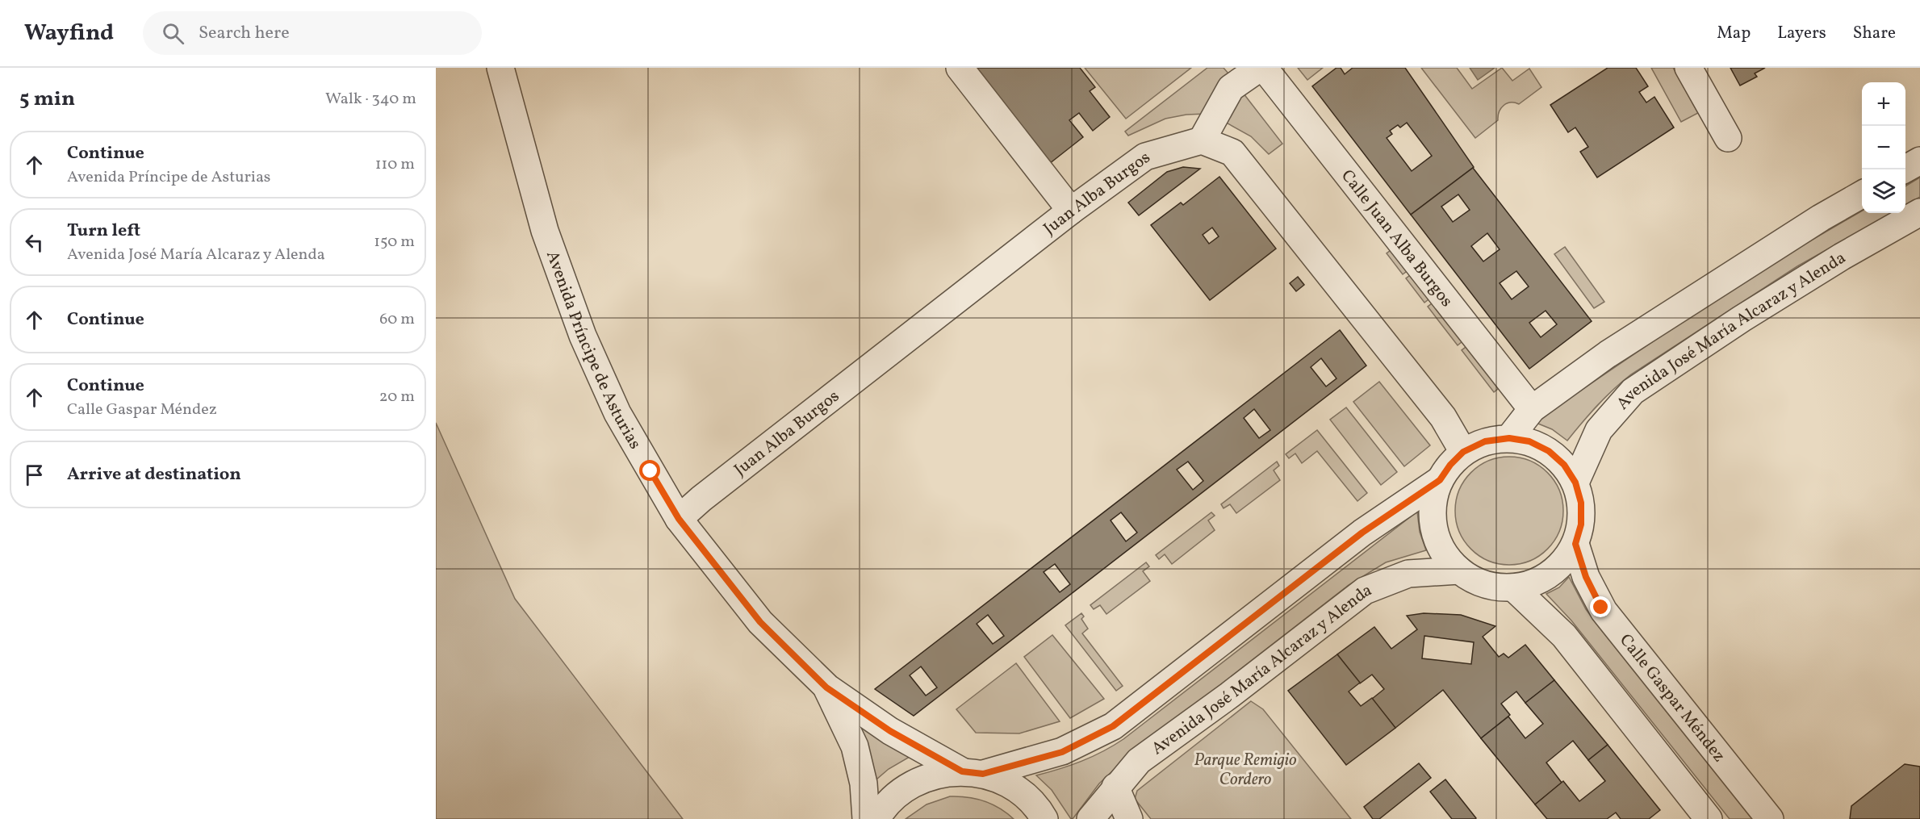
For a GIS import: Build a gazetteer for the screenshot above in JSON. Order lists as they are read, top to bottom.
{
  "streets": {
    "street": [
      "Juan Alba Burgos",
      "Calle Juan Alba Burgos",
      "Avenida José María Alcaraz y Alenda",
      "Avenida Príncipe de Asturias",
      "Calle Gaspar Méndez"
    ]
  },
  "crossings": [
    ["Juan Alba Burgos", "Avenida Príncipe de Asturias"],
    ["Avenida José María Alcaraz y Alenda", "Calle Gaspar Méndez"]
  ],
  "parks": ["Parque Remigio Cordero"],
  "page": {
    "header": "Wayfind",
    "search": "Search here",
    "nav": ["Map", "Layers", "Share"],
    "heading": ["5 min", "Walk · 340 m"],
    "map_buttons": ["+", "−"],
    "list": [
      ["Continue", "Avenida Príncipe de Asturias", "110 m"],
      ["Turn left", "Avenida José María Alcaraz y Alenda", "150 m"],
      ["Continue", "60 m"],
      ["Continue", "Calle Gaspar Méndez", "20 m"],
      "Arrive at destination"
    ]
  }
}
